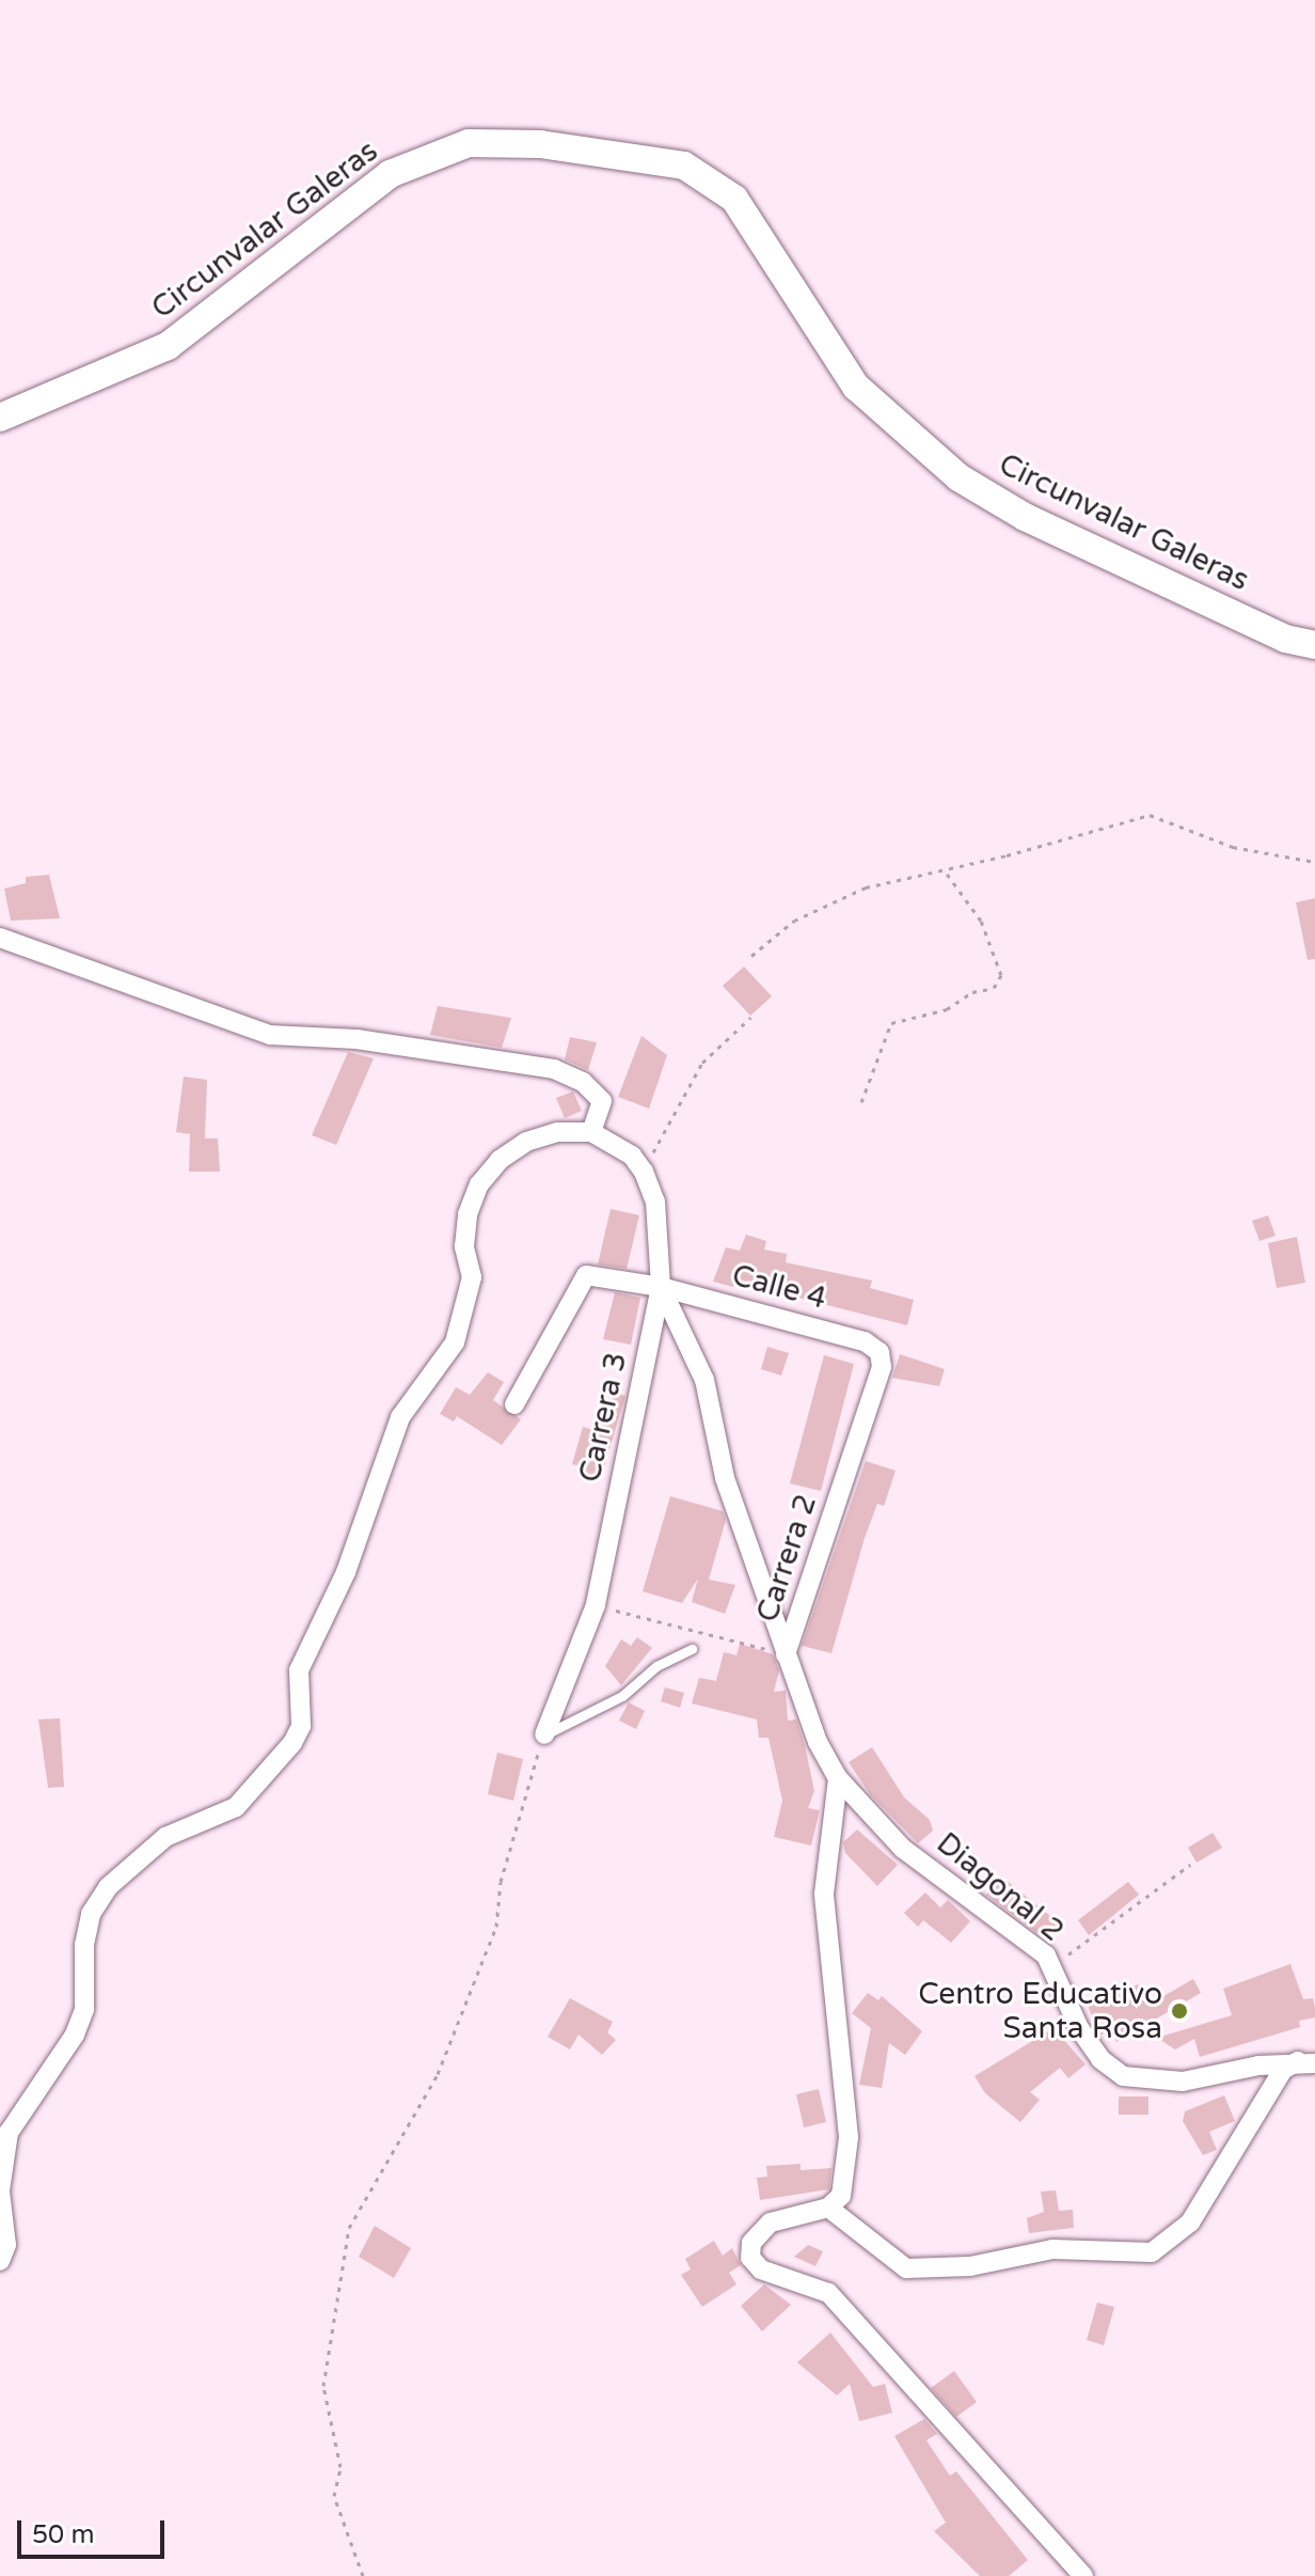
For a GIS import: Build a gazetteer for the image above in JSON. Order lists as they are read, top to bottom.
{
  "streets": {
    "main road": ["Circunvalar Galeras"],
    "street": [
      "Calle 4",
      "Carrera 3",
      "Carrera 2",
      "Diagonal 2"
    ]
  },
  "crossings": [
    ["Calle 4", "Carrera 3"],
    ["Calle 4", "Carrera 2"],
    ["Carrera 2", "Diagonal 2"]
  ],
  "places": ["Centro Educativo Santa Rosa"],
  "scale_bar": "50 m"
}
